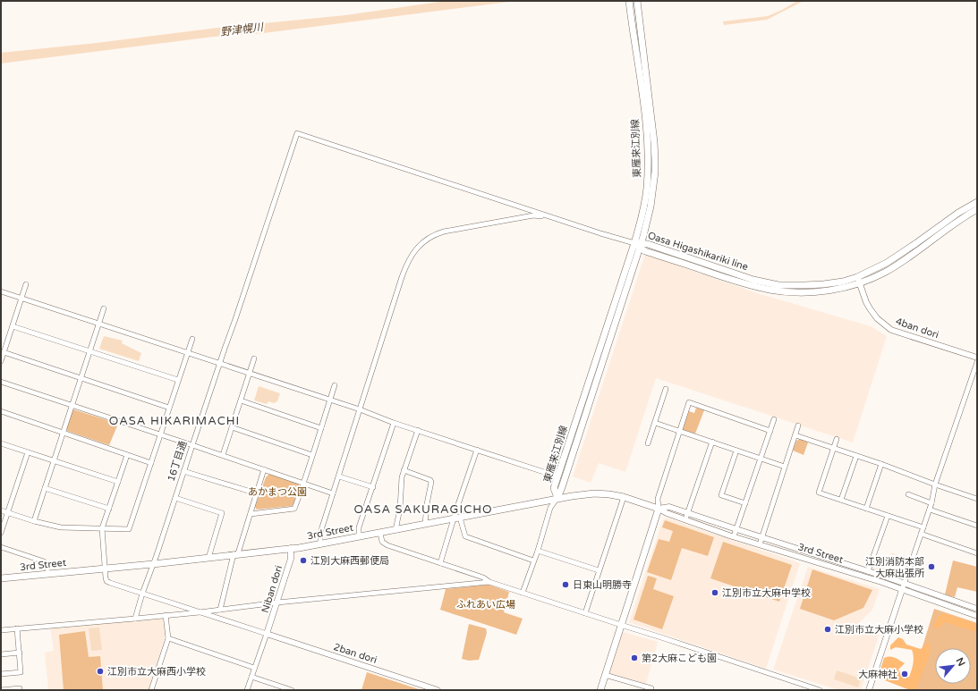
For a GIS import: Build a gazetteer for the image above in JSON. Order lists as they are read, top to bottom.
{
  "streets": {
    "main road": ["東雁来江別線", "Oasa Higashikariki line", "3rd Street"],
    "street": [
      "4ban dori",
      "16丁目通",
      "Niban dori",
      "2ban dori"
    ]
  },
  "crossings": [
    ["東雁来江別線", "Oasa Higashikariki line"],
    ["東雁来江別線", "3rd Street"],
    ["Oasa Higashikariki line", "4ban dori"],
    ["16丁目通", "3rd Street"],
    ["3rd Street", "Niban dori"],
    ["Niban dori", "2ban dori"]
  ],
  "districts": ["OASA HIKARIMACHI", "OASA SAKURAGICHO"],
  "water": ["野津幌川"],
  "parks": ["あかまつ公園", "ふれあい広場"],
  "places": [
    "江別大麻西郵便局",
    "江別消防本部 大麻出張所",
    "日東山明勝寺",
    "江別市立大麻中学校",
    "江別市立大麻小学校",
    "第2大麻こども園",
    "江別市立大麻西小学校",
    "大麻神社"
  ],
  "north": "top right"
}
